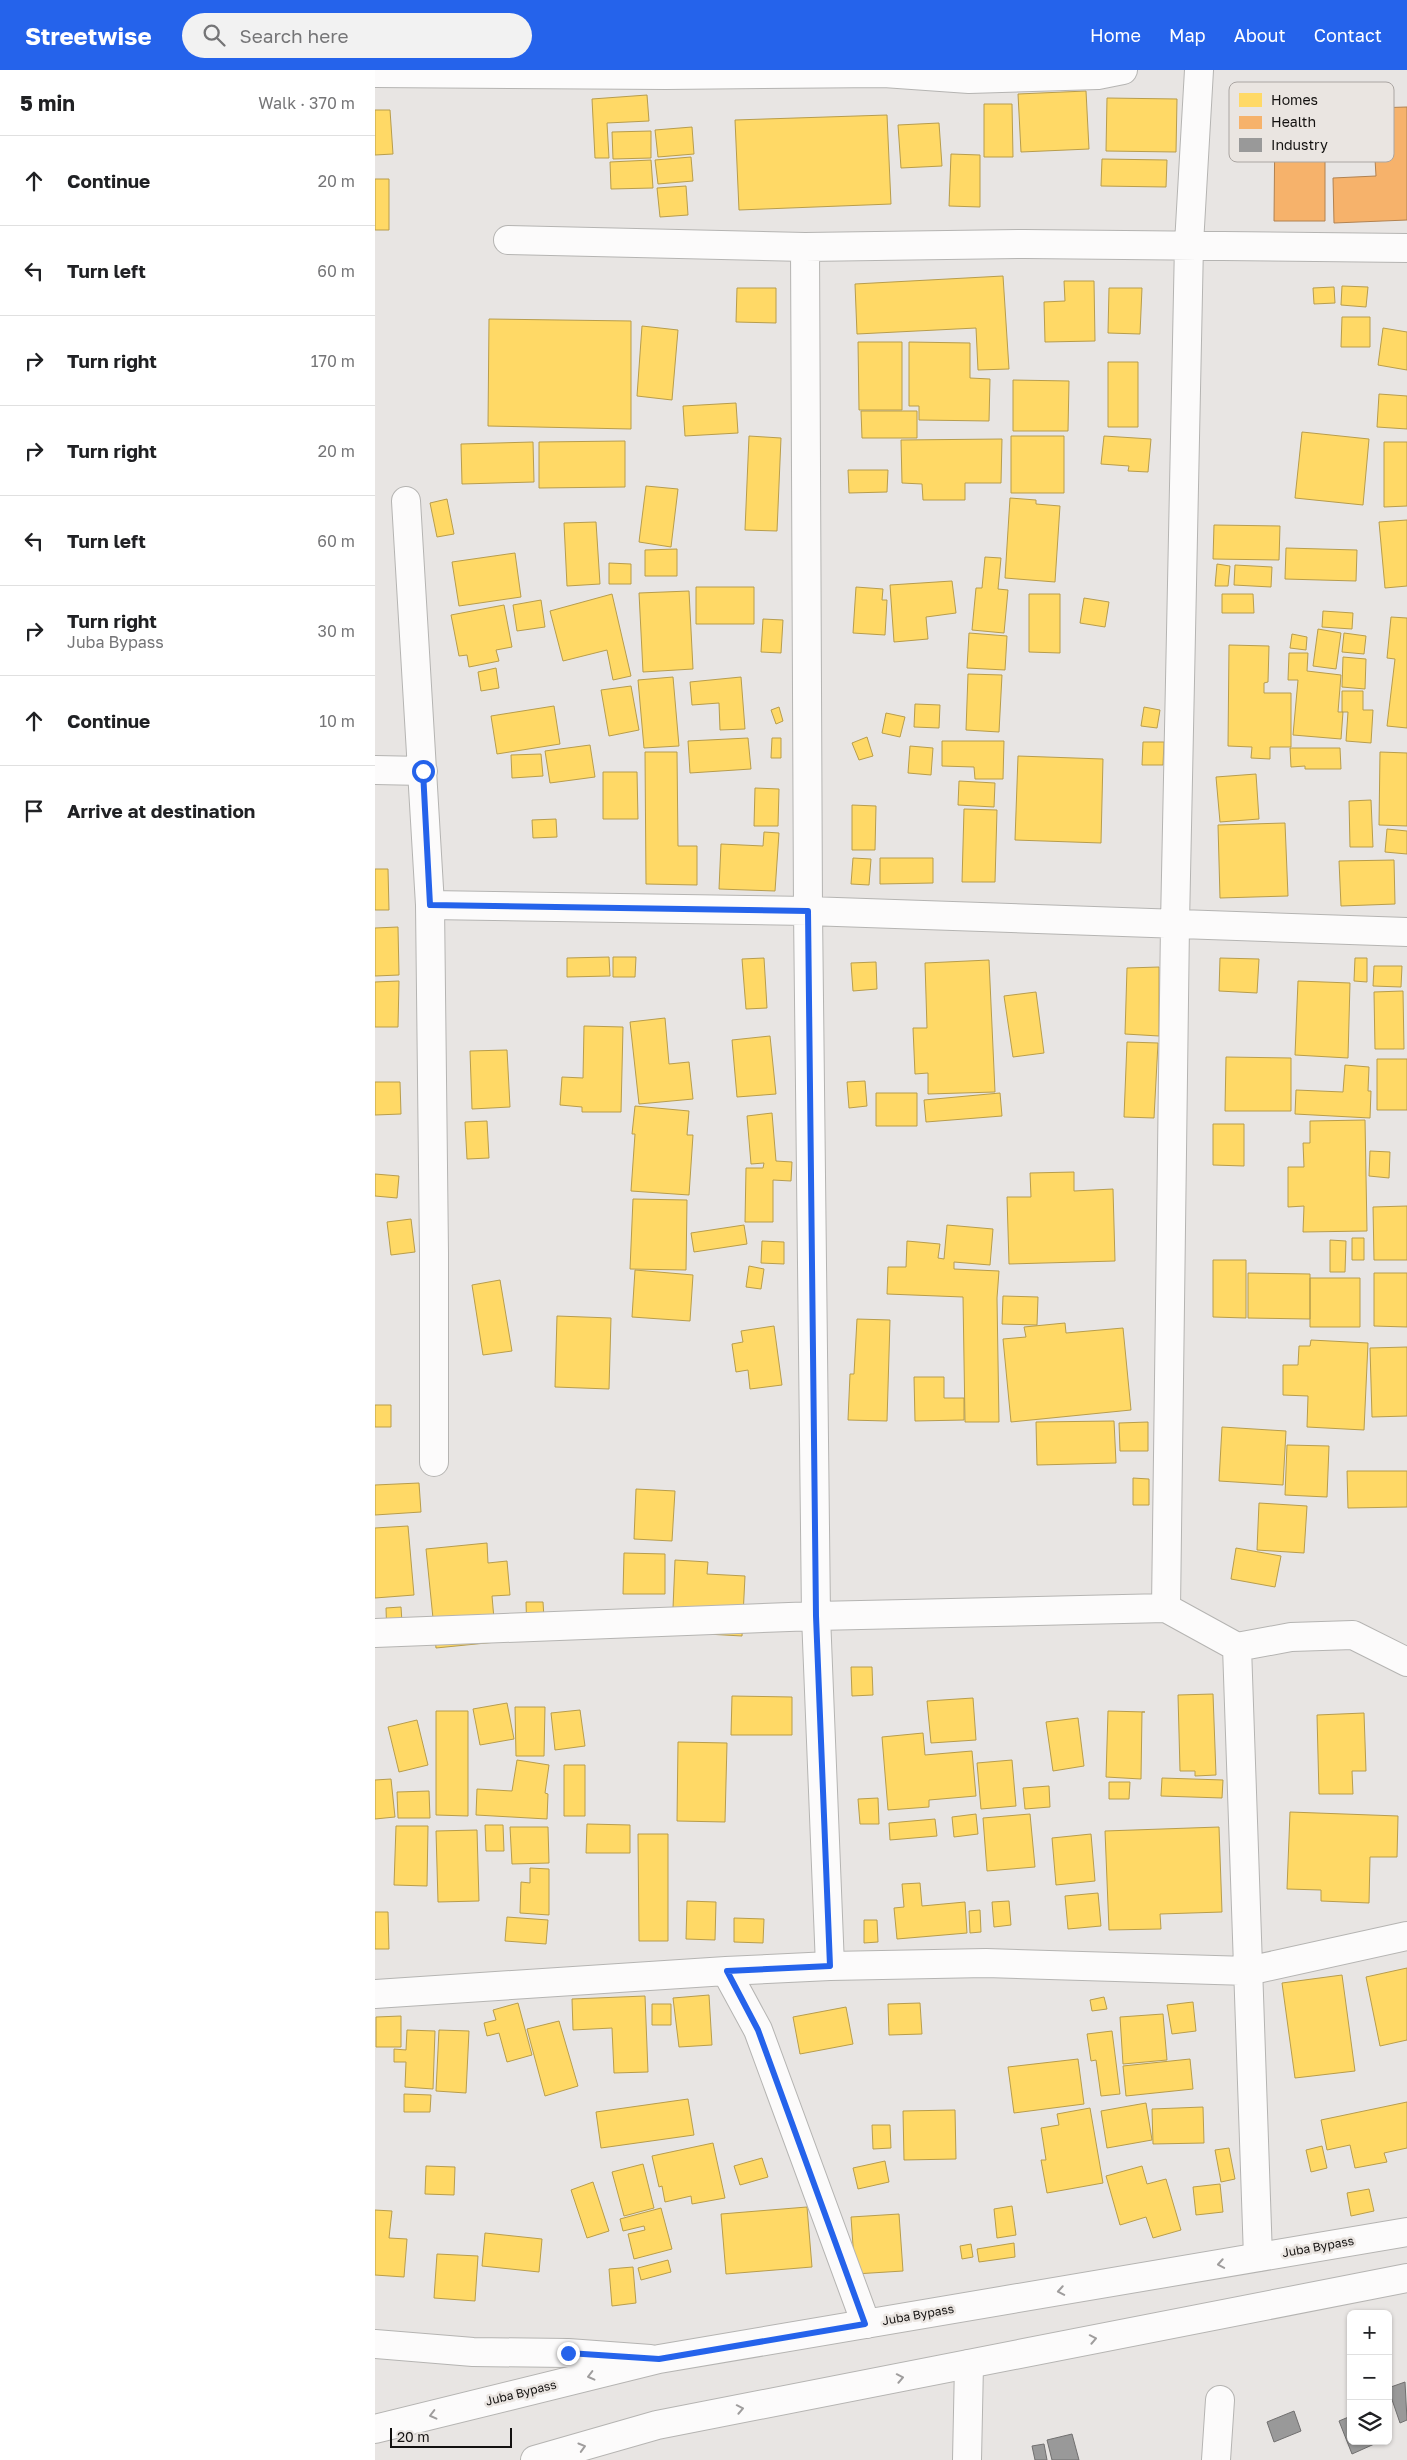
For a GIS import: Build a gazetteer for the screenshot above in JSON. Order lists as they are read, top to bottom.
{
  "streets": {
    "street": ["Juba Bypass"]
  },
  "legend": ["Homes", "Health", "Industry"],
  "scale_bar": "20 m",
  "page": {
    "header": "Streetwise",
    "search": "Search here",
    "nav": [
      "Home",
      "Map",
      "About",
      "Contact"
    ],
    "heading": ["5 min", "Walk · 370 m"],
    "list": [
      ["Continue", "20 m"],
      ["Turn left", "60 m"],
      ["Turn right", "170 m"],
      ["Turn right", "20 m"],
      ["Turn left", "60 m"],
      ["Turn right", "Juba Bypass", "30 m"],
      ["Continue", "10 m"],
      "Arrive at destination"
    ],
    "map_buttons": ["+", "−"],
    "scale": "20 m"
  }
}
